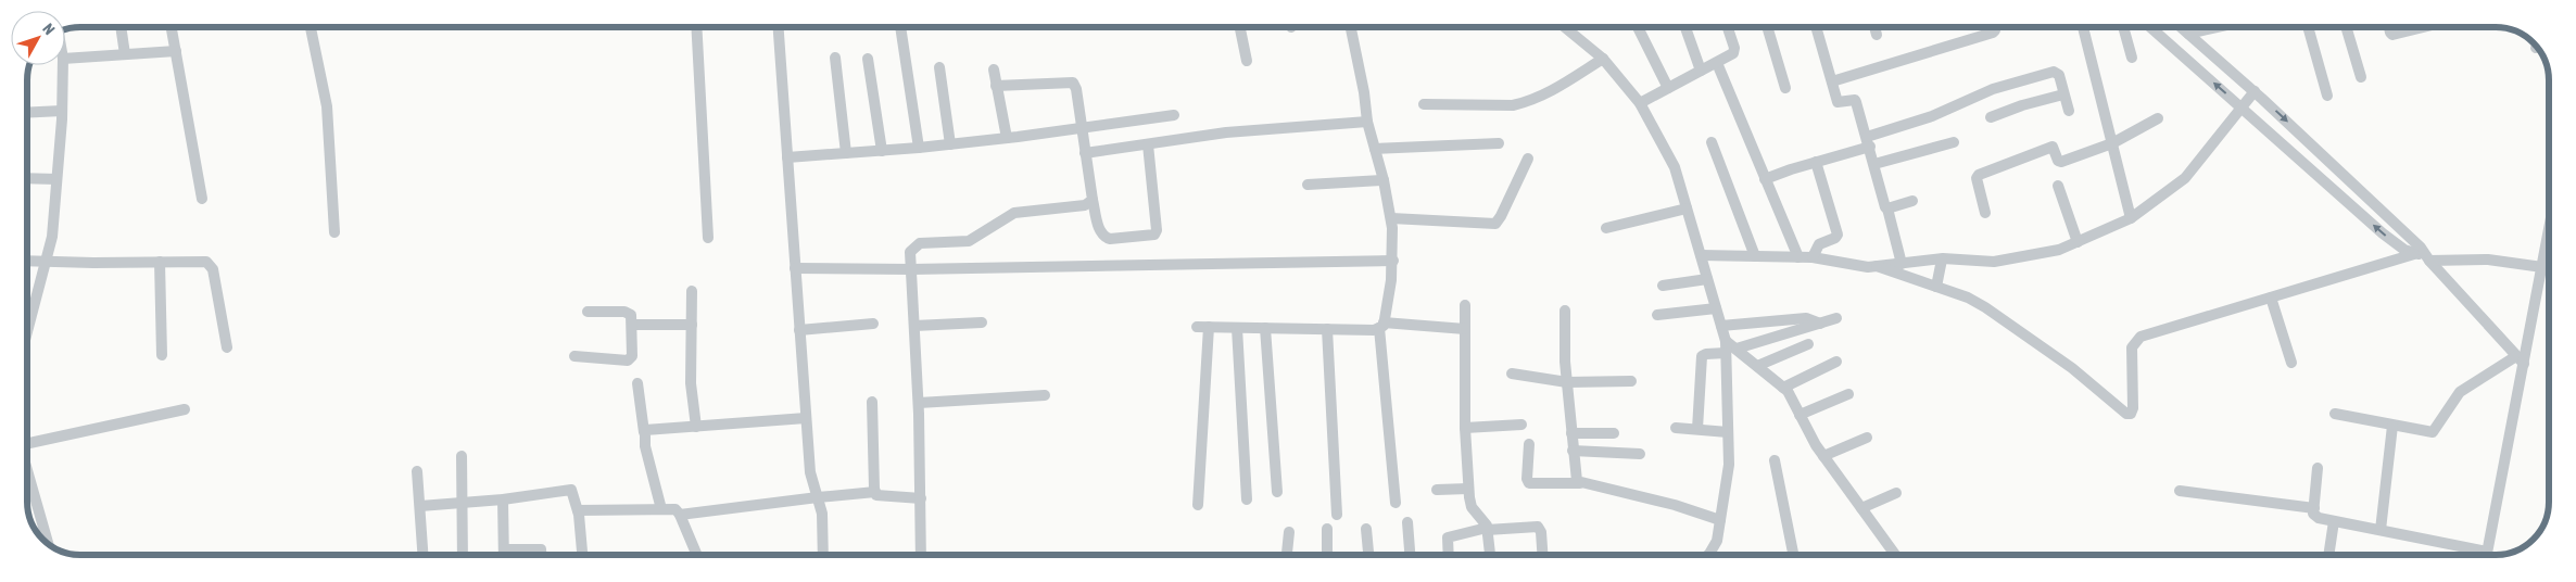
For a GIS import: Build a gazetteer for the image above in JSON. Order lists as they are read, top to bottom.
{
  "north": "top right"
}
